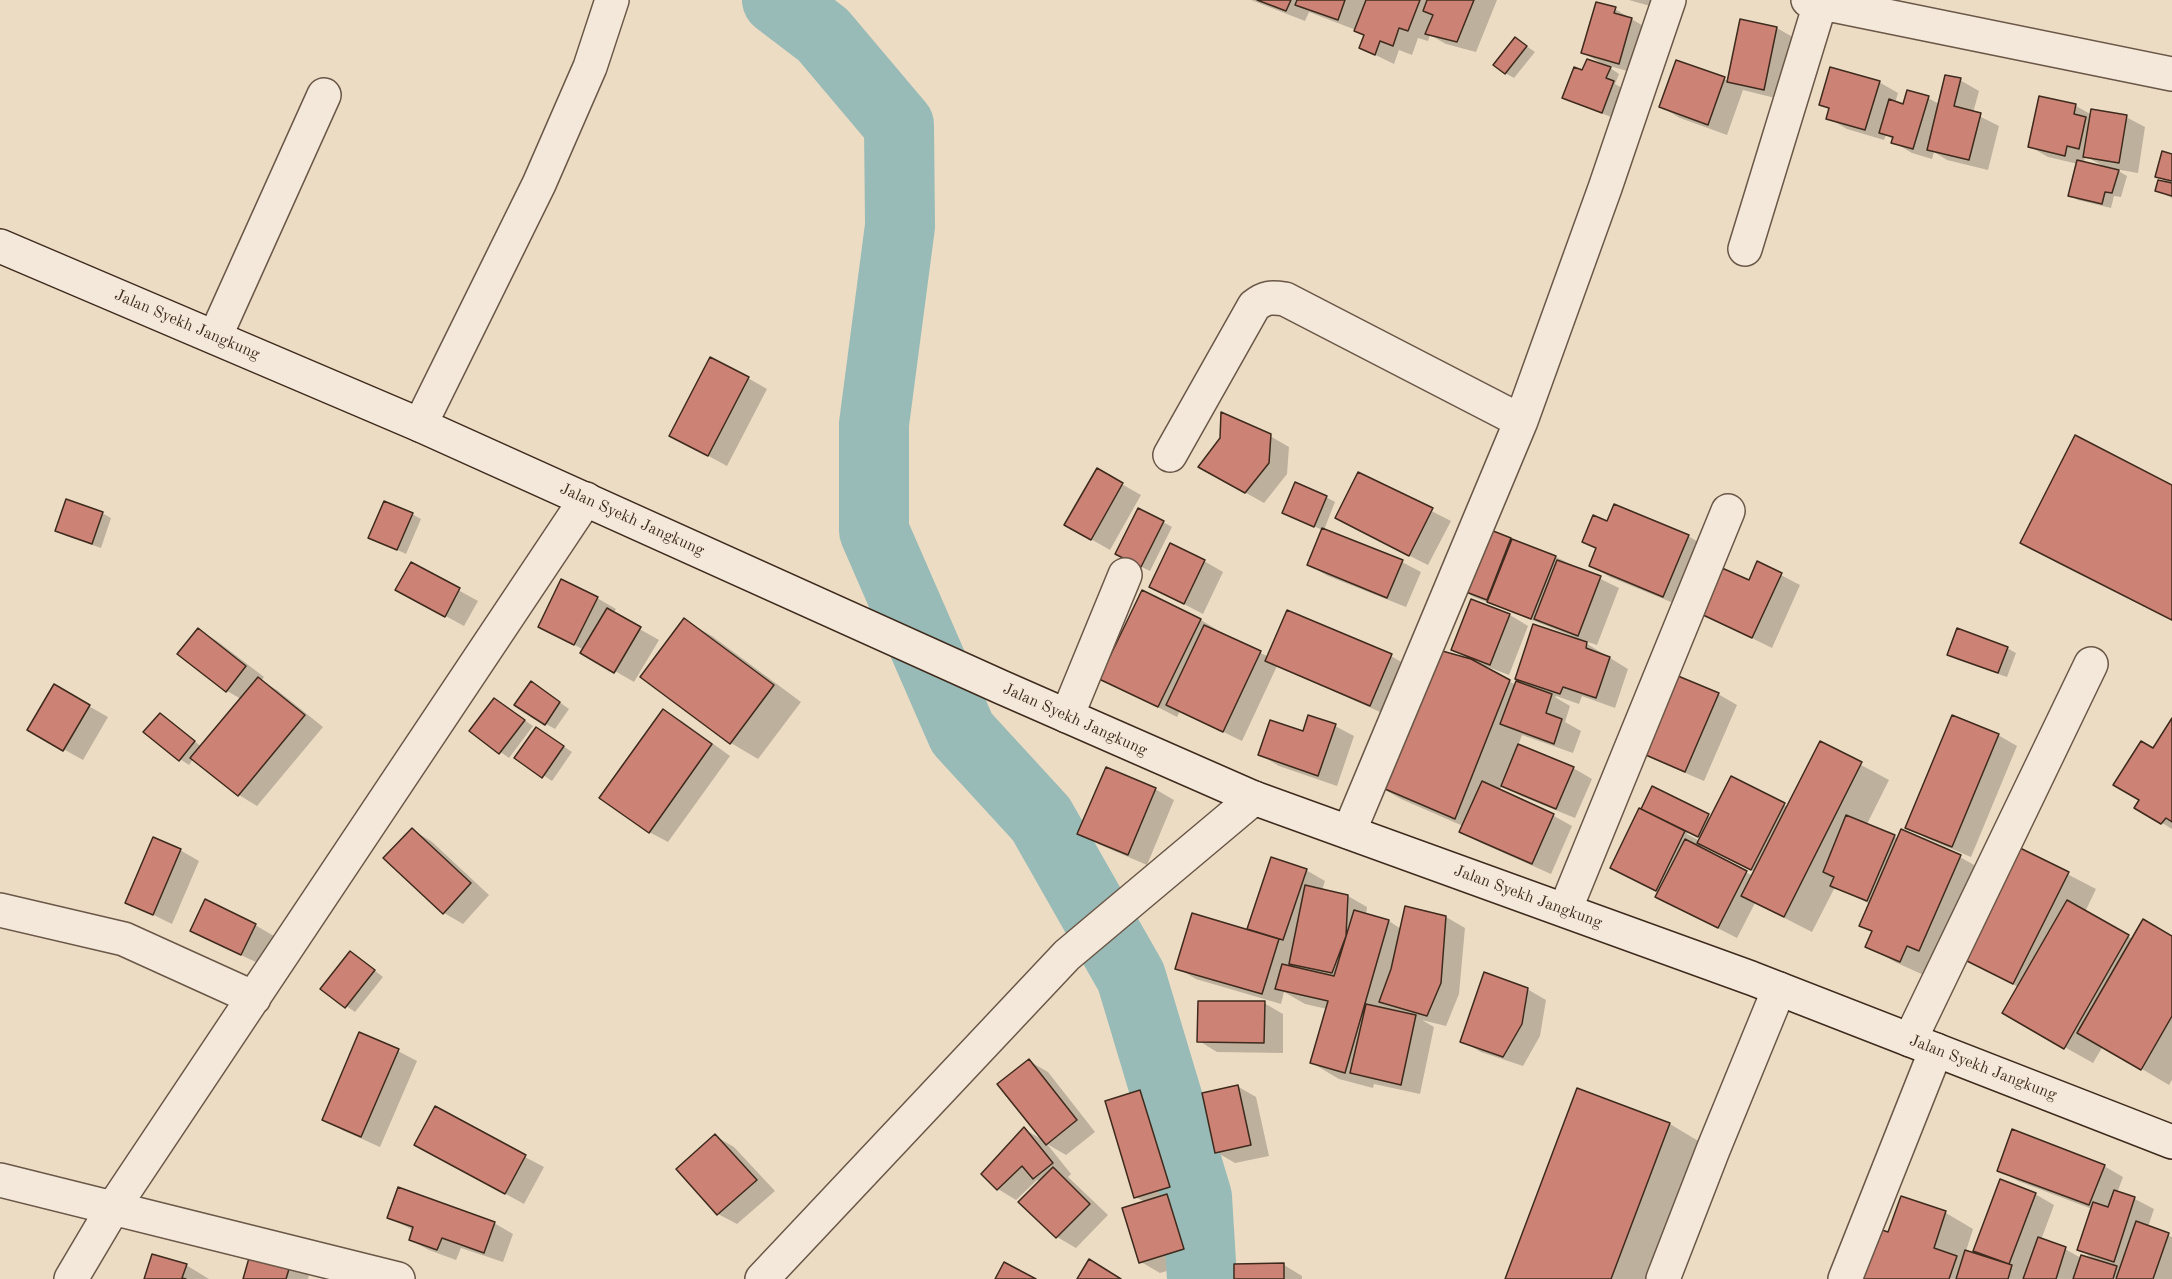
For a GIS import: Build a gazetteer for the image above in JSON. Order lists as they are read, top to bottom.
{
  "streets": {
    "street": ["Jalan Syekh Jangkung"]
  }
}
